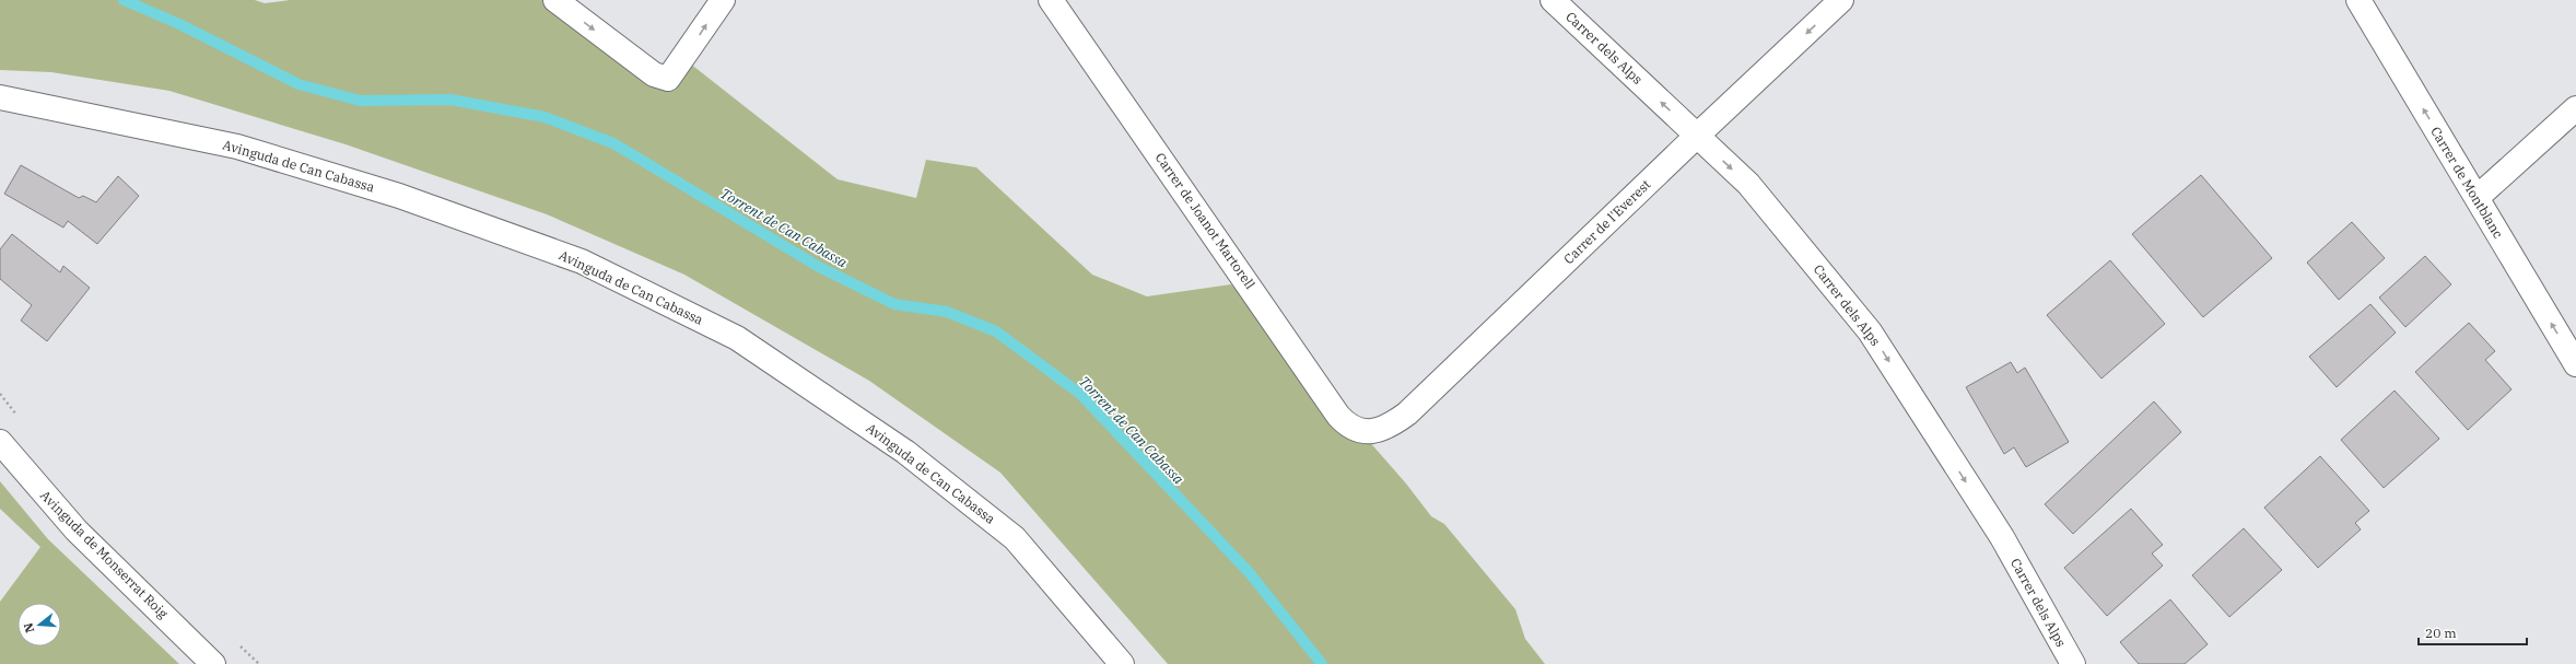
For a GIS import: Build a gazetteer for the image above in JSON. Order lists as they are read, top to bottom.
{
  "streets": {
    "street": [
      "Carrer dels Alps",
      "Avinguda de Can Cabassa",
      "Carrer de Montblanc",
      "Carrer de Joanot Martorell",
      "Carrer de l'Everest",
      "Avinguda de Monserrat Roig"
    ]
  },
  "crossings": [
    ["Carrer dels Alps", "Carrer de l'Everest"],
    ["Carrer de Joanot Martorell", "Carrer de l'Everest"]
  ],
  "one_way": ["Carrer de Montblanc"],
  "water": ["Torrent de Can Cabassa"],
  "scale_bar": "20 m",
  "north": "left"
}
